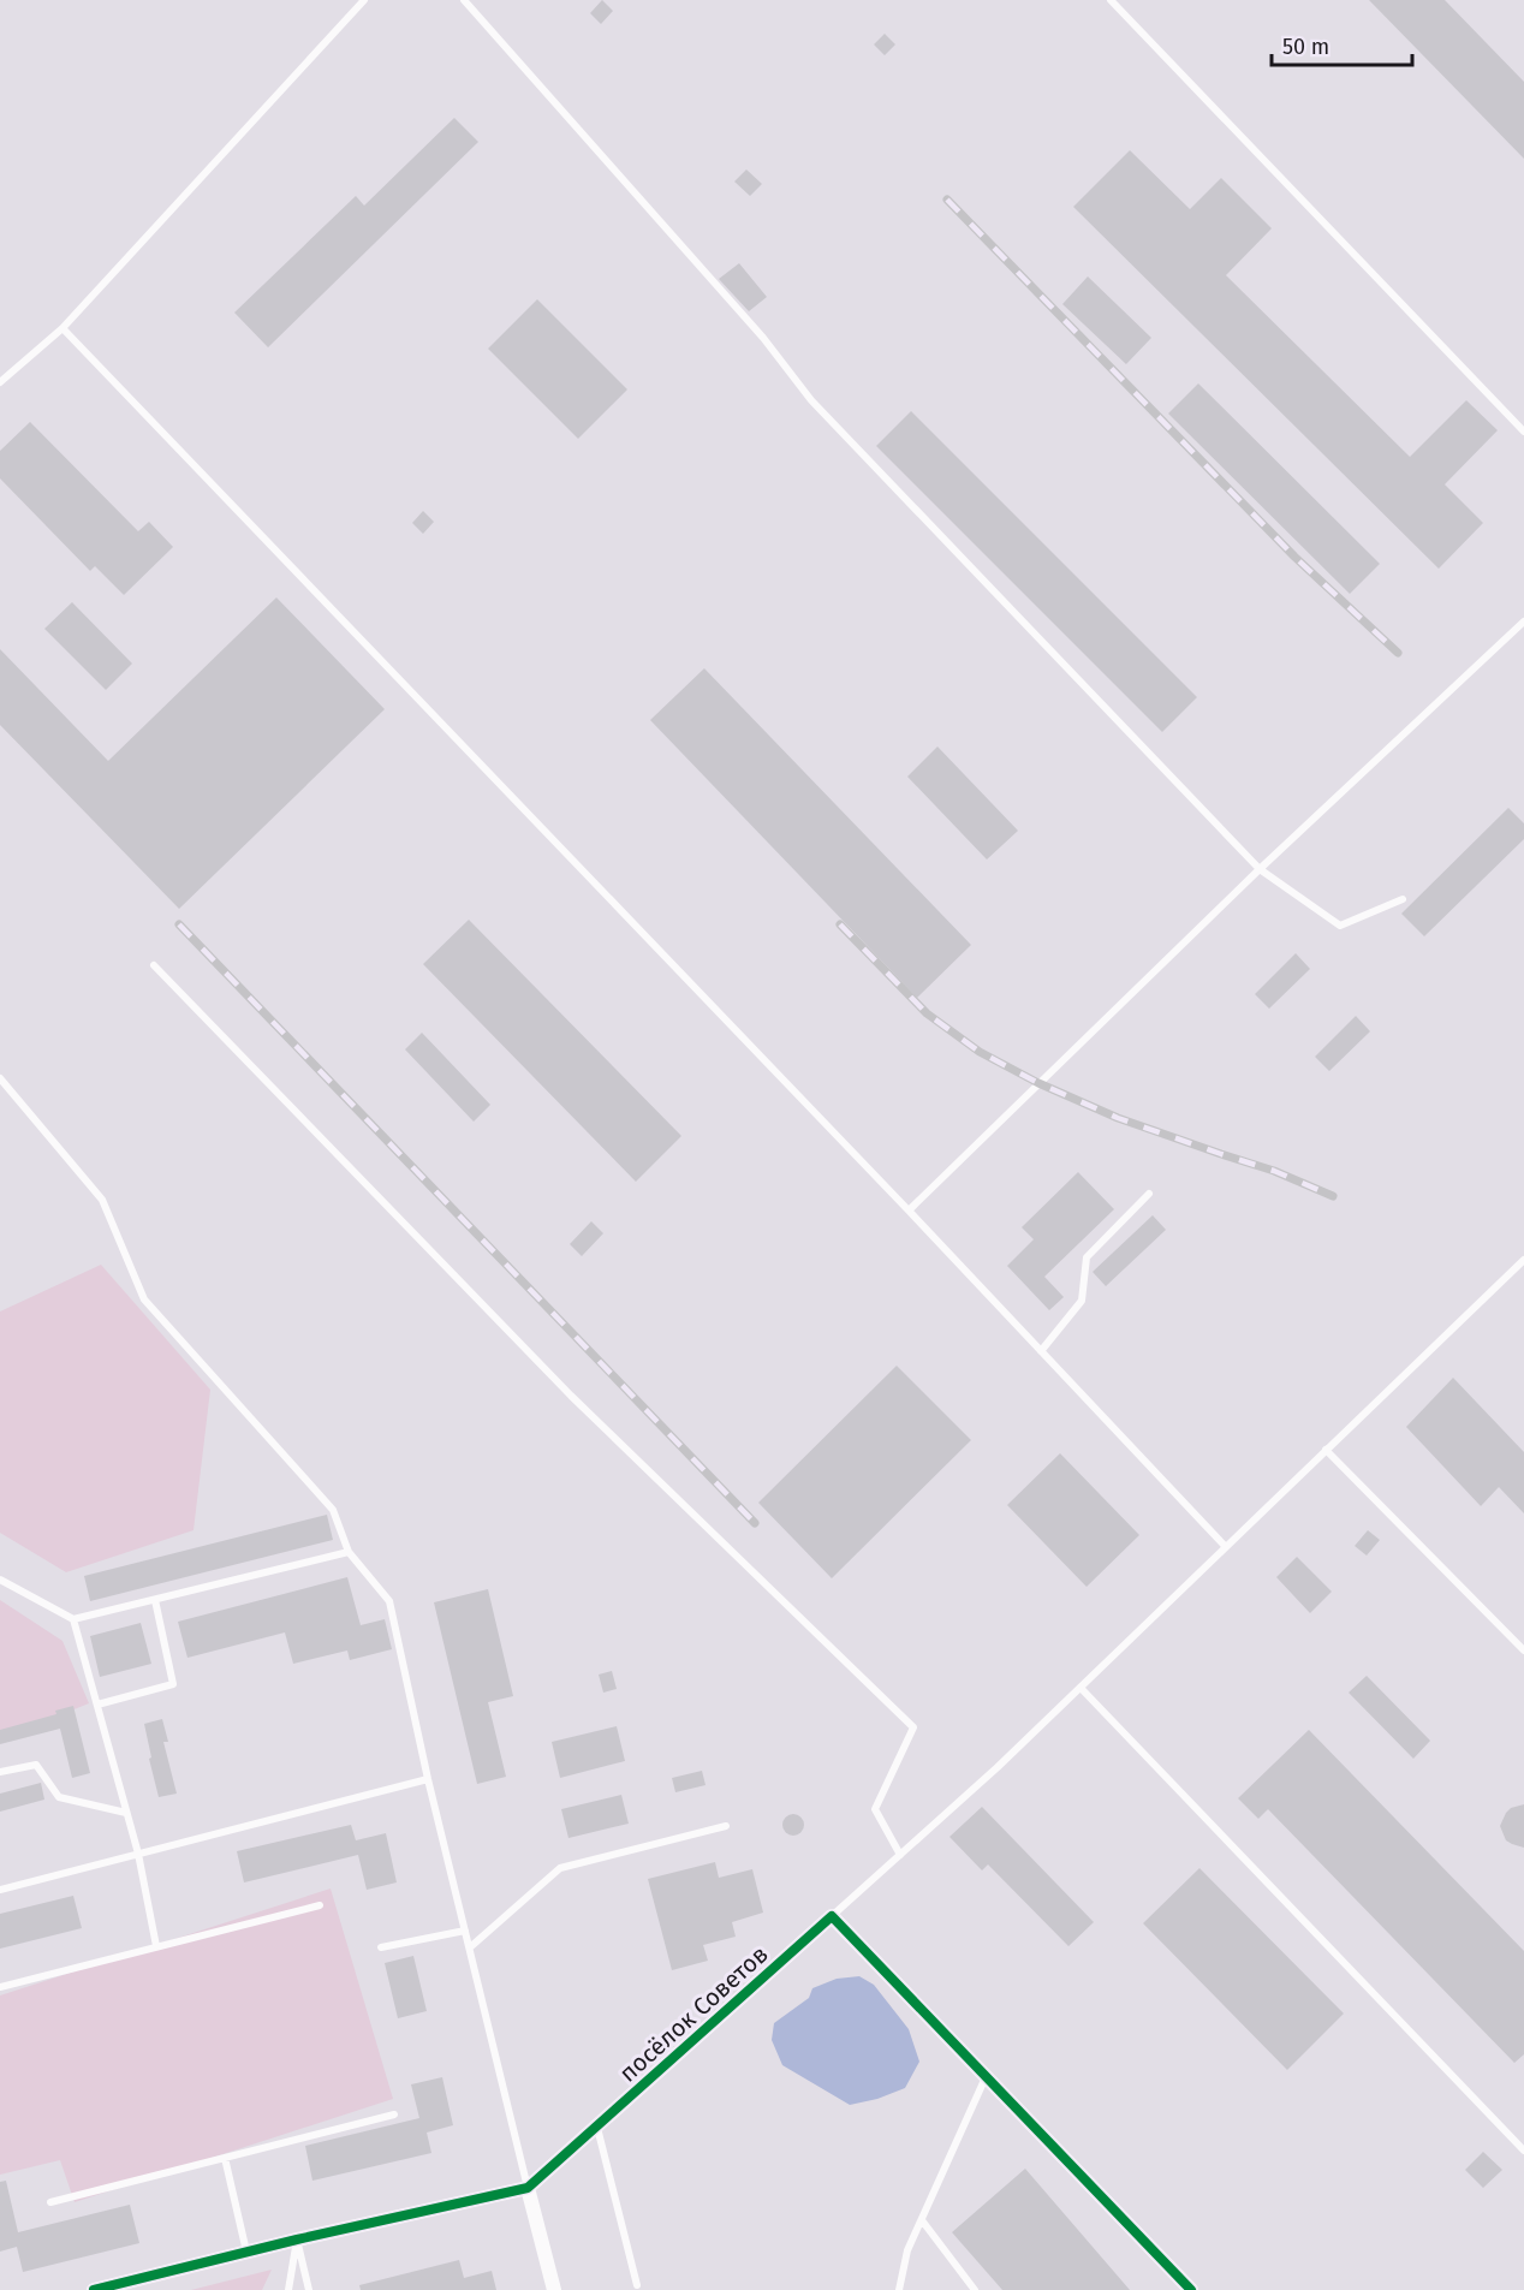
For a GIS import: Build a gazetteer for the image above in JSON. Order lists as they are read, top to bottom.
{
  "streets": {
    "street": ["посёлок Советов"]
  },
  "scale_bar": "50 m"
}
